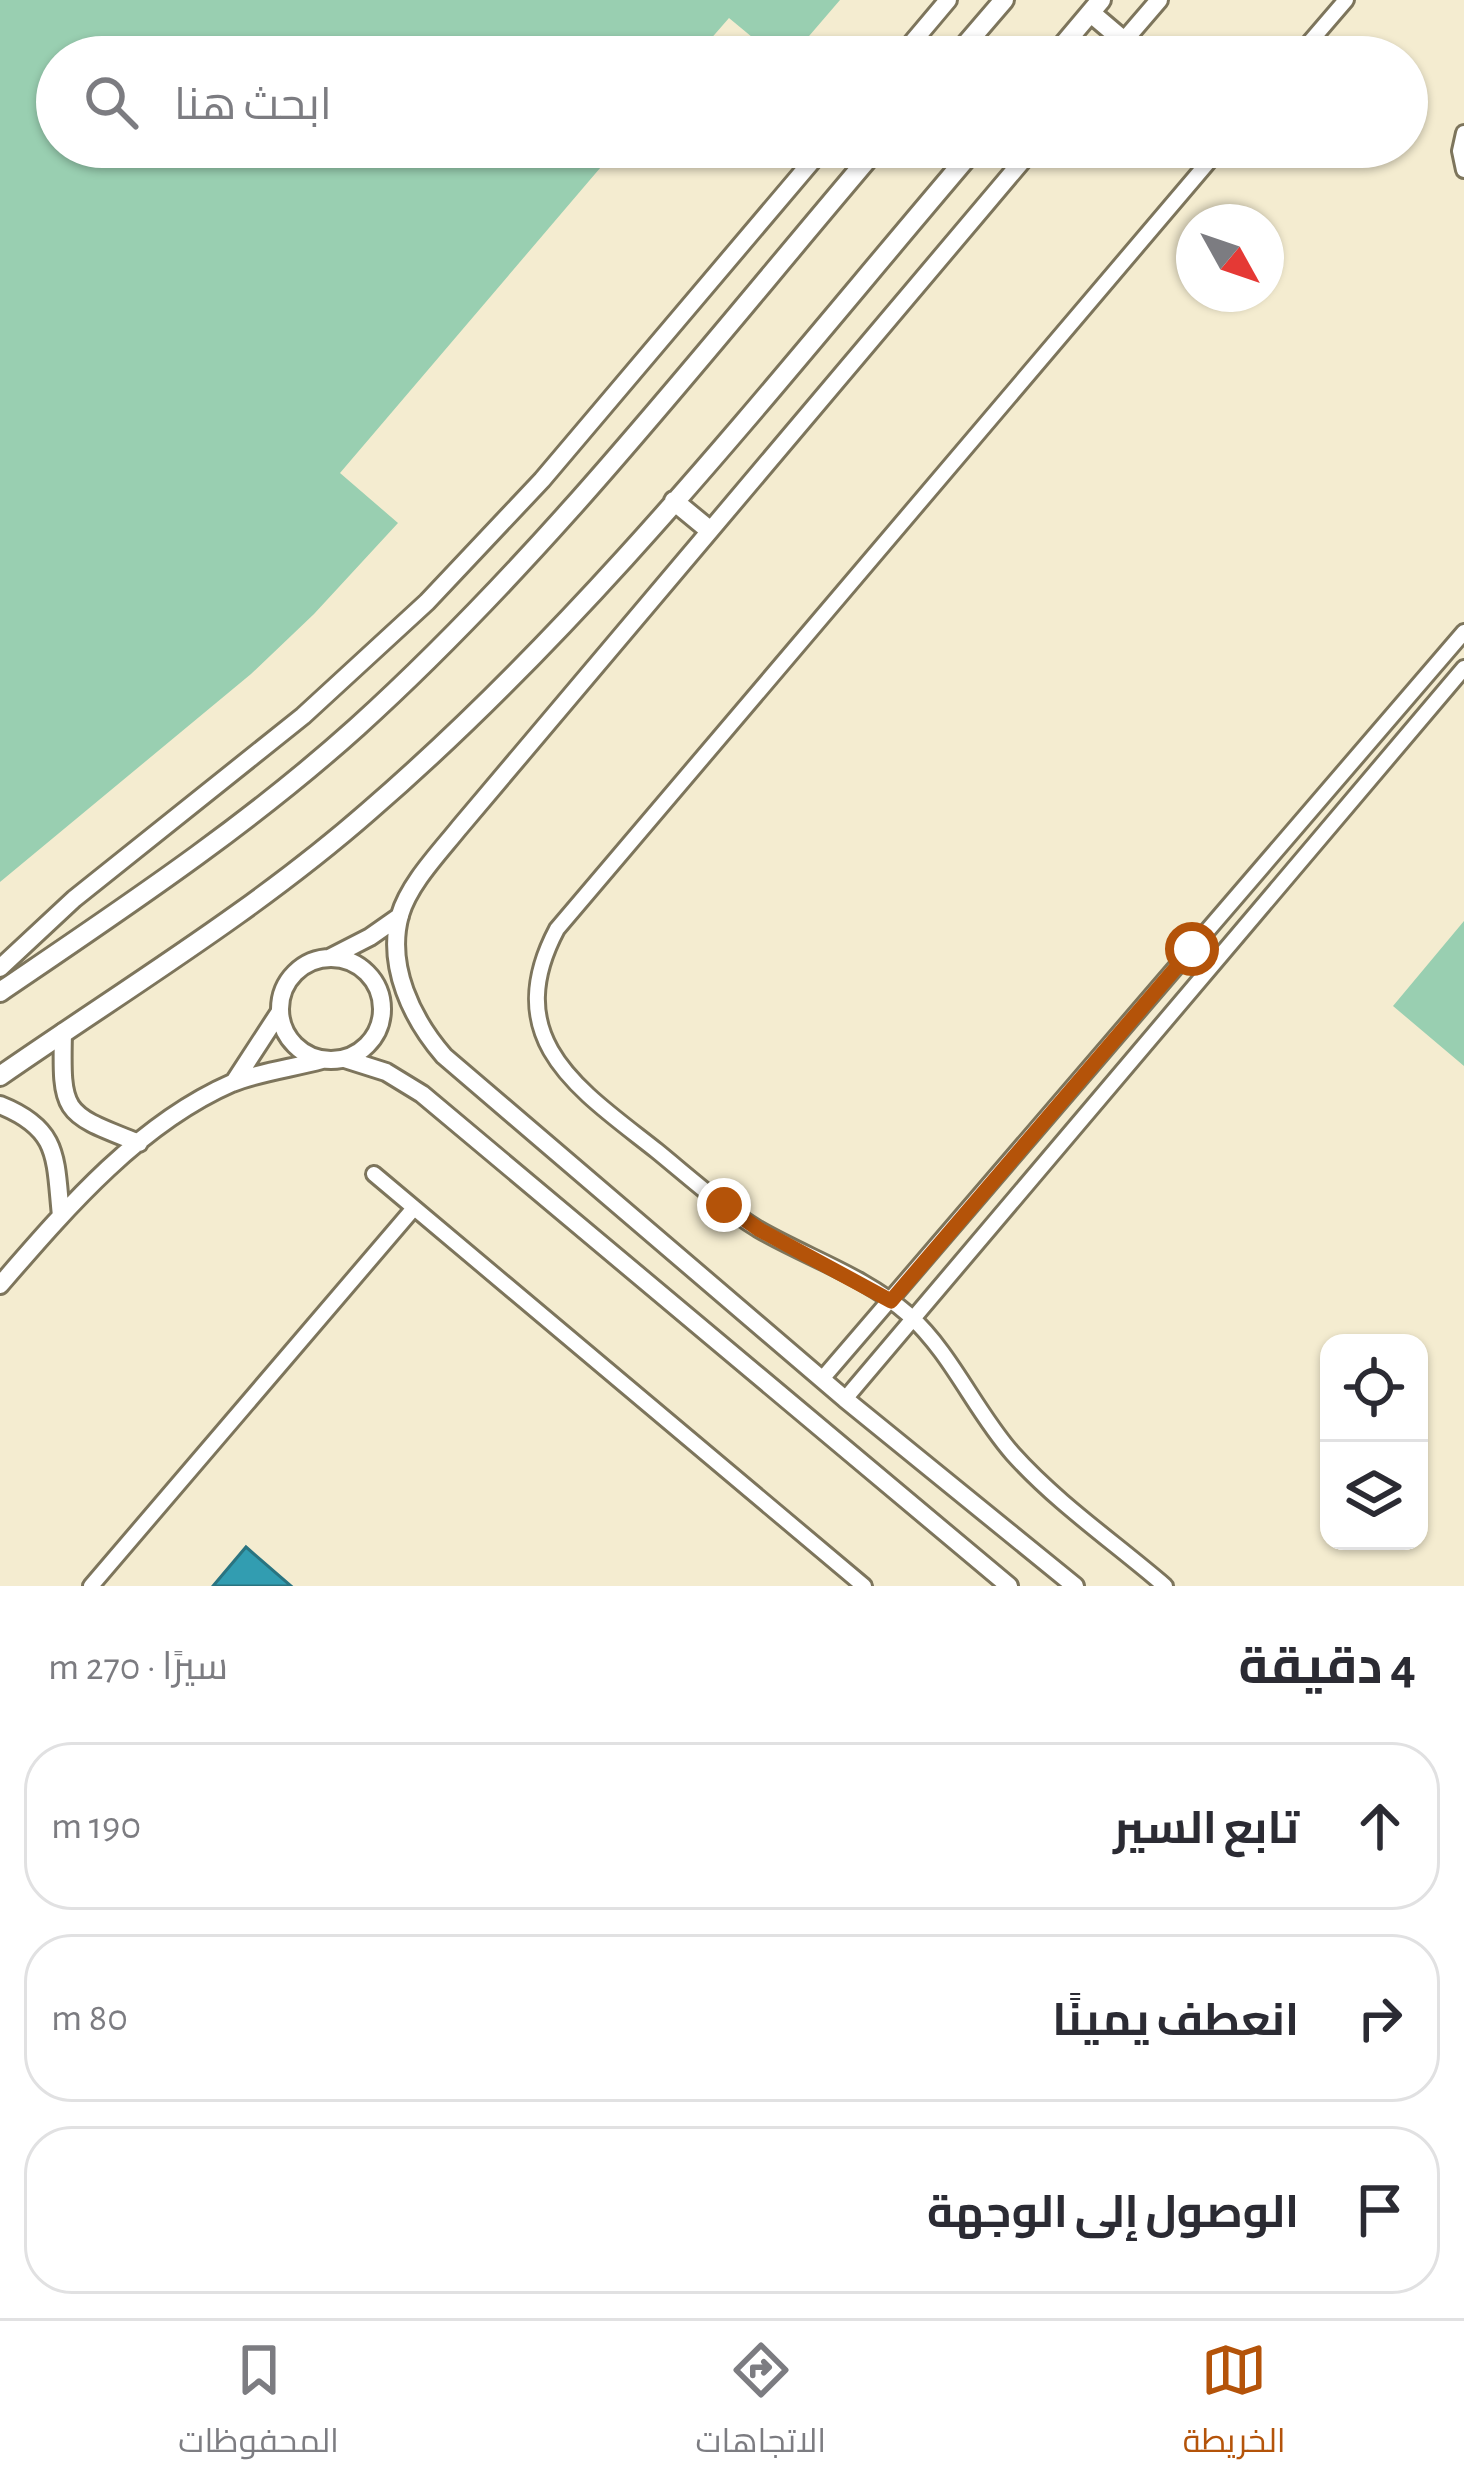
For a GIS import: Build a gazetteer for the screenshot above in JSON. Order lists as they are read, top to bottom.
{
  "north": "bottom right",
  "page": {
    "search": "ابحث هنا",
    "heading": ["4 دقيقة", "سيرًا · 270 m"],
    "list": [
      ["تابع السير", "190 m"],
      ["انعطف يمينًا", "80 m"],
      "الوصول إلى الوجهة"
    ],
    "nav": ["الخريطة", "الاتجاهات", "المحفوظات"]
  }
}
